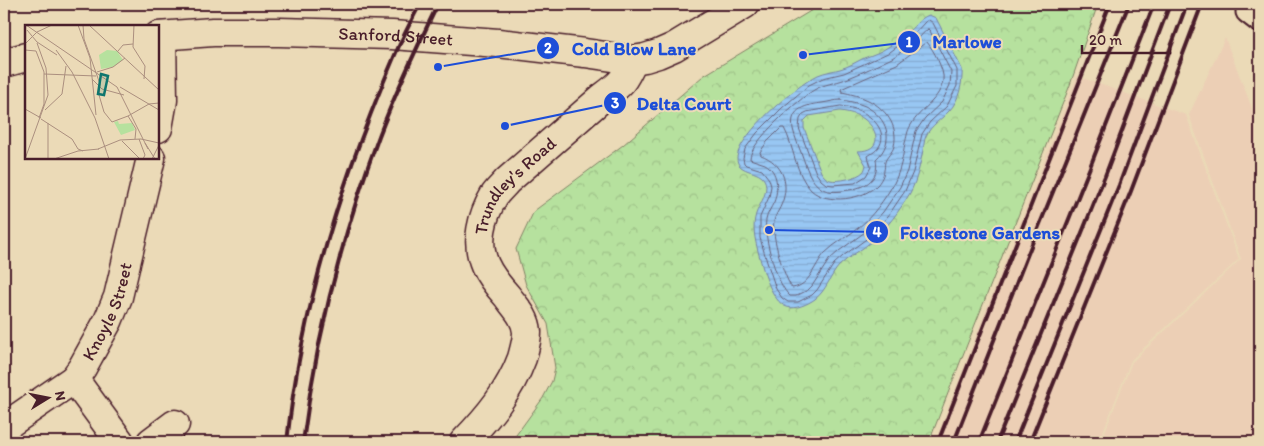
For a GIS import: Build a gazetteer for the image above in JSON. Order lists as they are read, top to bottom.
{
  "streets": {
    "street": ["Sanford Street", "Trundley's Road", "Knoyle Street"]
  },
  "crossings": [
    ["Sanford Street", "Trundley's Road"]
  ],
  "places": [
    "Marlowe",
    "Cold Blow Lane",
    "Delta Court",
    "Folkestone Gardens"
  ],
  "scale_bar": "20 m",
  "north": "right"
}
